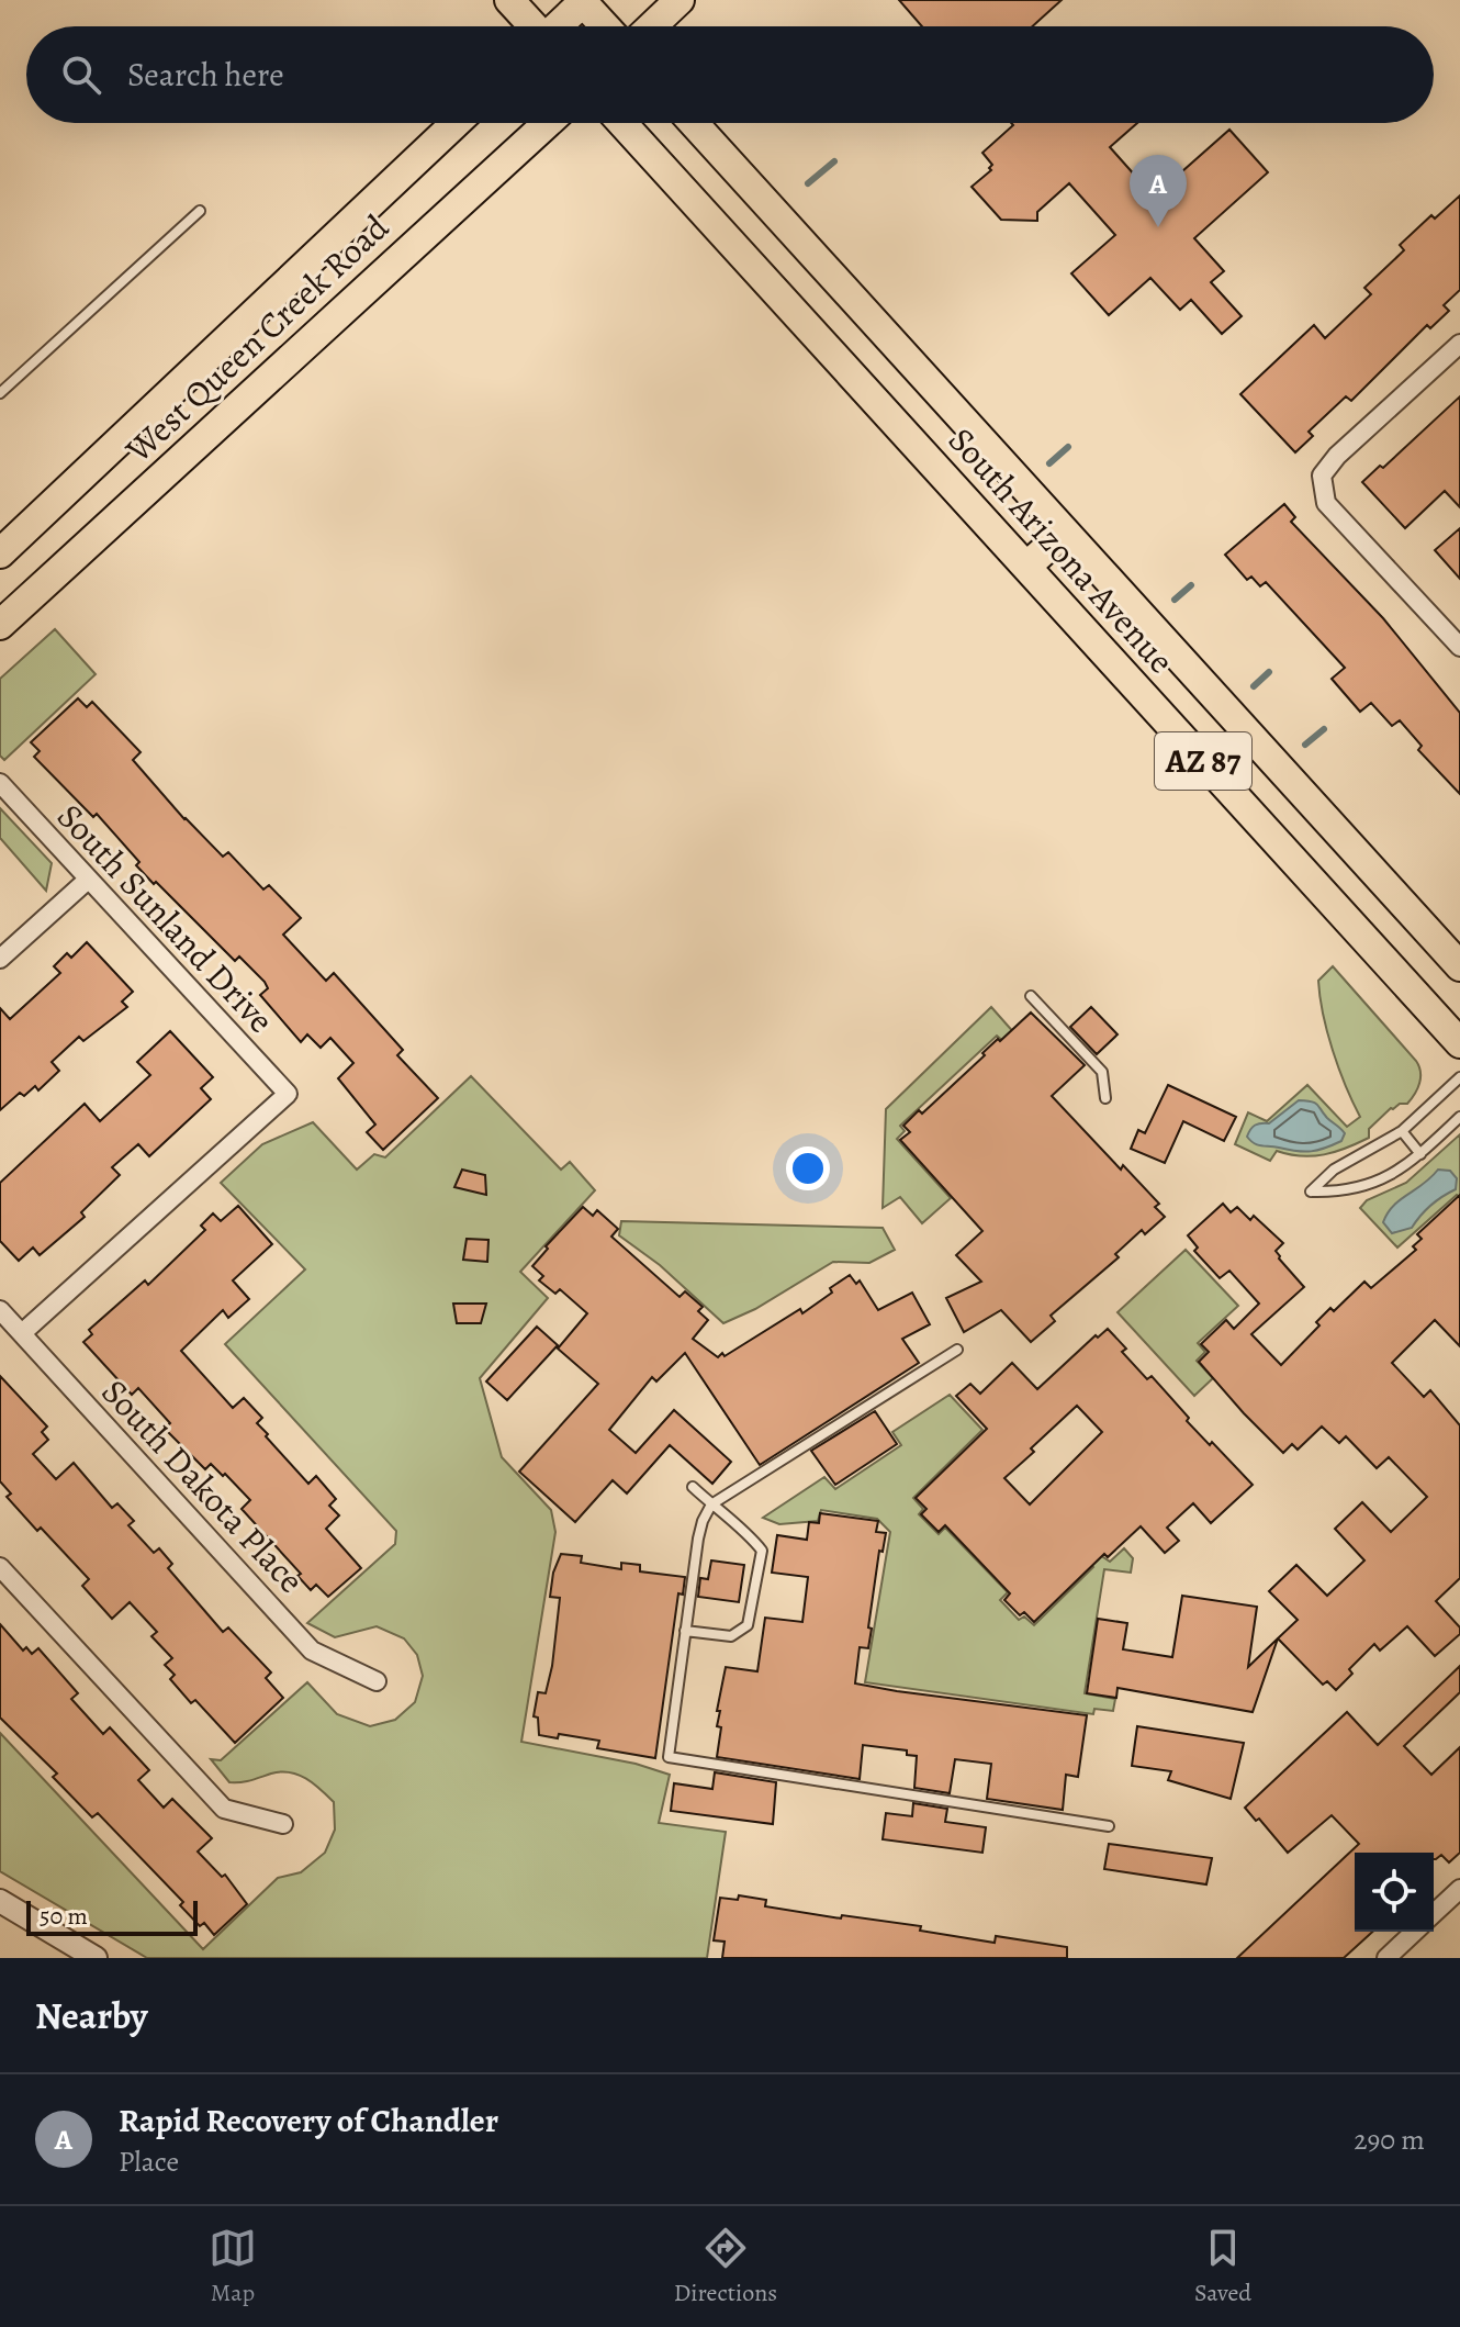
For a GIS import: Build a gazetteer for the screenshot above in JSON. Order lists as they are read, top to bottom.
{
  "streets": {
    "main road": ["West Queen Creek Road", "South Arizona Avenue", "AZ 87"],
    "street": ["South Sunland Drive", "South Dakota Place"]
  },
  "crossings": [
    ["South Sunland Drive", "South Dakota Place"]
  ],
  "scale_bar": "50 m",
  "page": {
    "search": "Search here",
    "pins": "A",
    "scale": "50 m",
    "heading": "Nearby",
    "list": [
      {
        "mark": "A",
        "name": "Rapid Recovery of Chandler",
        "note": "Place",
        "value": "290 m"
      }
    ],
    "nav": ["Map", "Directions", "Saved"]
  }
}
